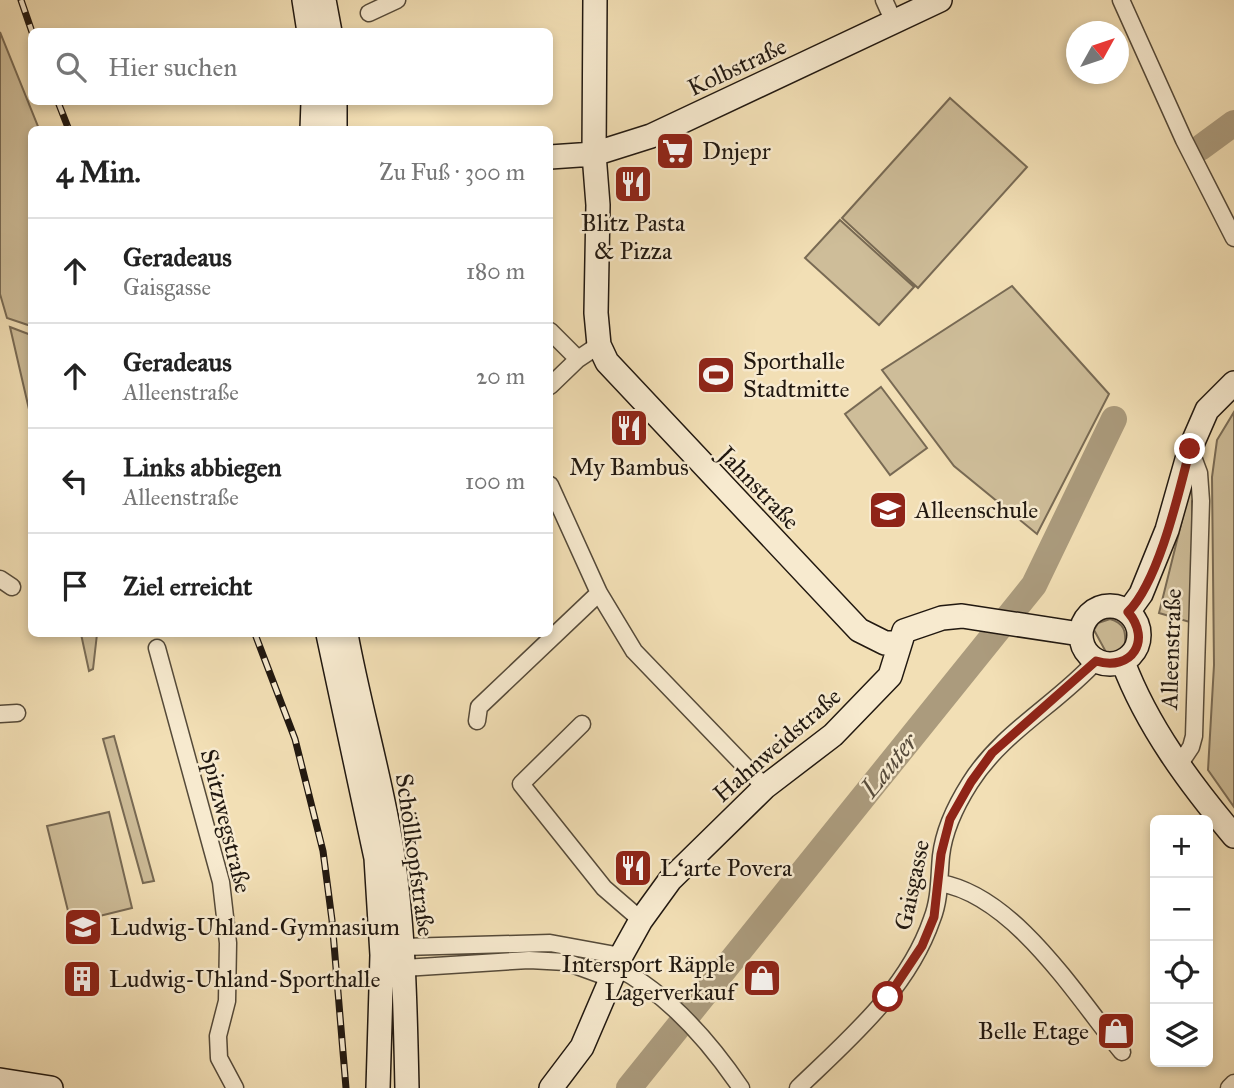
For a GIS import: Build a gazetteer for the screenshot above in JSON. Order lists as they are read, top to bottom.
{
  "streets": {
    "street": [
      "Kolbstraße",
      "Jahnstraße",
      "Alleenstraße",
      "Hahnweidstraße",
      "Spitzwegstraße",
      "Schöllkopfstraße",
      "Gaisgasse"
    ]
  },
  "crossings": [
    ["Jahnstraße", "Hahnweidstraße"],
    ["Alleenstraße", "Gaisgasse"]
  ],
  "water": ["Lauter"],
  "places": {
    "supermarket": ["Dnjepr"],
    "restaurant": ["Blitz Pasta & Pizza", "My Bambus", "L‘arte Povera"],
    "sports": ["Sporthalle Stadtmitte"],
    "school or university": ["Alleenschule", "Ludwig-Uhland-Gymnasium"],
    "shop": ["Intersport Räpple Lagerverkauf", "Belle Etage"],
    "building": ["Ludwig-Uhland-Sporthalle"]
  },
  "north": "top right",
  "page": {
    "search": "Hier suchen",
    "heading": ["4 Min.", "Zu Fuß · 300 m"],
    "list": [
      ["Geradeaus", "Gaisgasse", "180 m"],
      ["Geradeaus", "Alleenstraße", "20 m"],
      ["Links abbiegen", "Alleenstraße", "100 m"],
      "Ziel erreicht"
    ],
    "map_buttons": ["+", "−"]
  }
}
